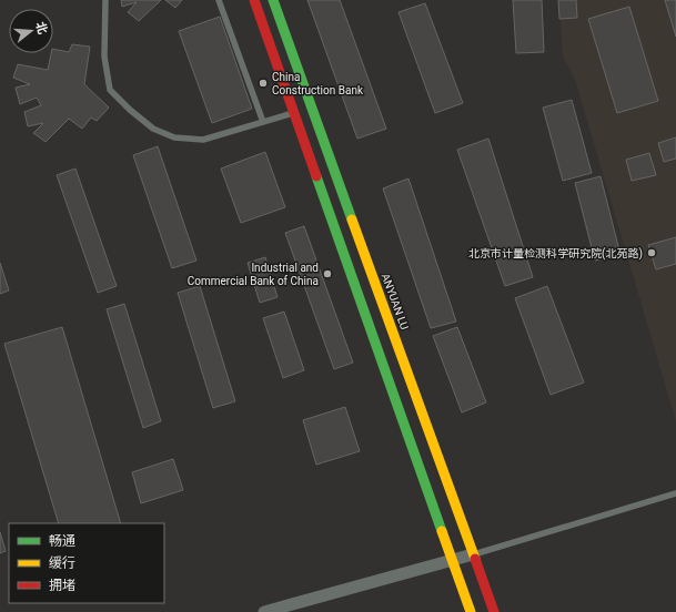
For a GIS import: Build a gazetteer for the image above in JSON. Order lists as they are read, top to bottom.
{
  "streets": {
    "main road": ["ANYUAN LU"]
  },
  "places": ["China Construction Bank", "北京市计量检测科学研究院(北苑路)", "Industrial and Commercial Bank of China"],
  "legend": ["畅通", "缓行", "拥堵"],
  "north": "right"
}
